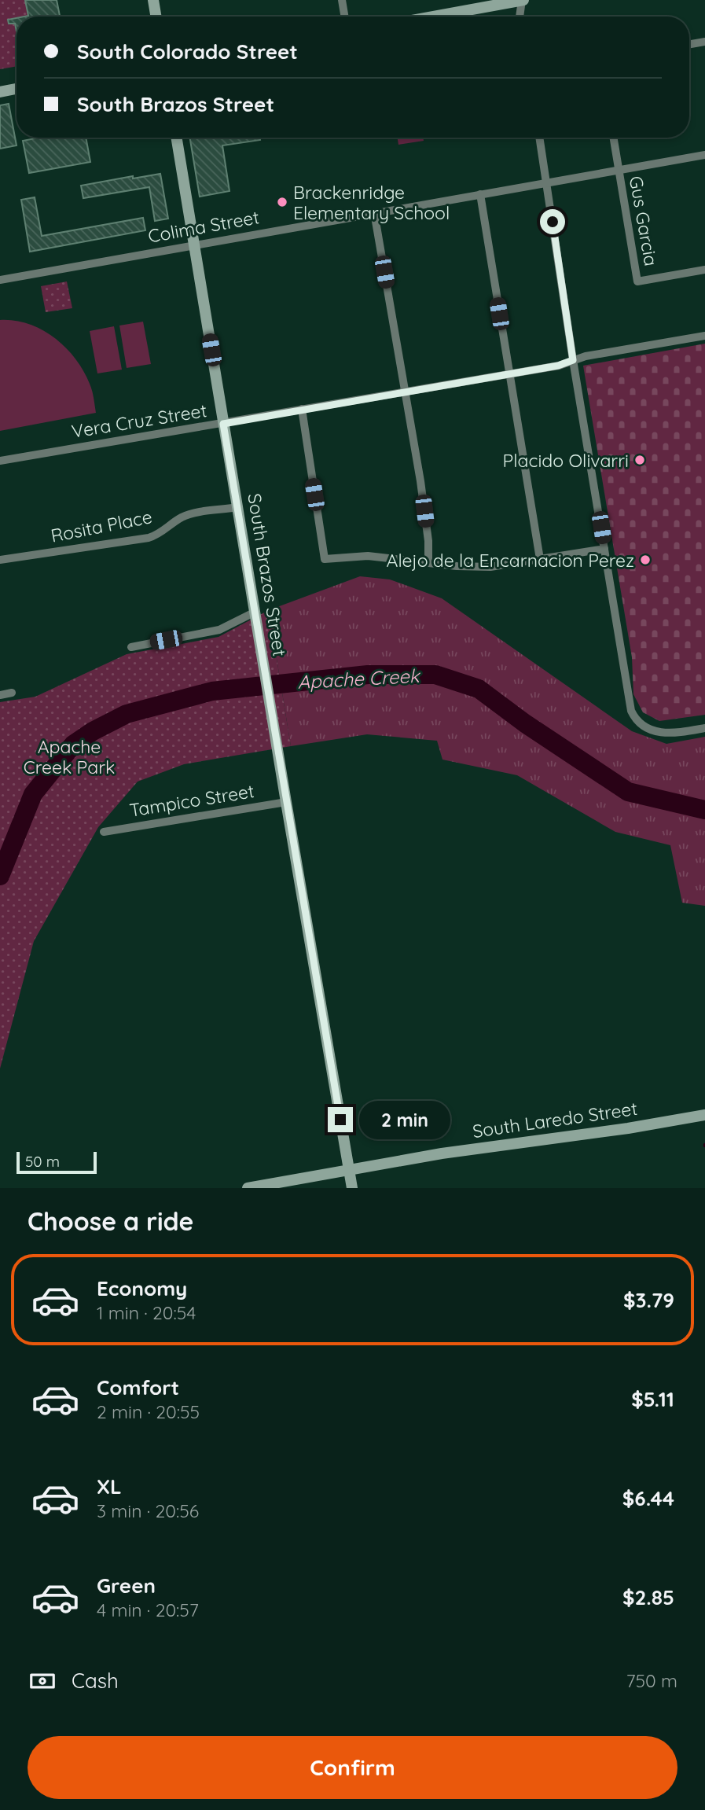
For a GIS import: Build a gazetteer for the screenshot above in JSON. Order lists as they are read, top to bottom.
{
  "streets": {
    "street": [
      "Gus Garcia",
      "Colima Street",
      "Vera Cruz Street",
      "Rosita Place",
      "South Brazos Street",
      "Tampico Street",
      "South Laredo Street"
    ]
  },
  "crossings": [
    ["Gus Garcia", "Colima Street"],
    ["Colima Street", "South Brazos Street"],
    ["Vera Cruz Street", "South Brazos Street"],
    ["Rosita Place", "South Brazos Street"],
    ["South Brazos Street", "Tampico Street"],
    ["South Brazos Street", "South Laredo Street"]
  ],
  "water": ["Apache Creek"],
  "parks": ["Apache Creek Park"],
  "places": ["Brackenridge Elementary School", "Placido Olivarri", "Alejo de la Encarnacion Perez"],
  "scale_bar": "50 m",
  "page": {
    "banner": ["South Colorado Street", "South Brazos Street"],
    "bubble": "2 min",
    "scale": "50 m",
    "heading": "Choose a ride",
    "list": [
      {
        "name": "Economy",
        "note": "1 min · 20:54",
        "value": "$3.79"
      },
      {
        "name": "Comfort",
        "note": "2 min · 20:55",
        "value": "$5.11"
      },
      {
        "name": "XL",
        "note": "3 min · 20:56",
        "value": "$6.44"
      },
      {
        "name": "Green",
        "note": "4 min · 20:57",
        "value": "$2.85"
      }
    ],
    "pay": ["Cash", "750 m"],
    "buttons": "Confirm"
  }
}
